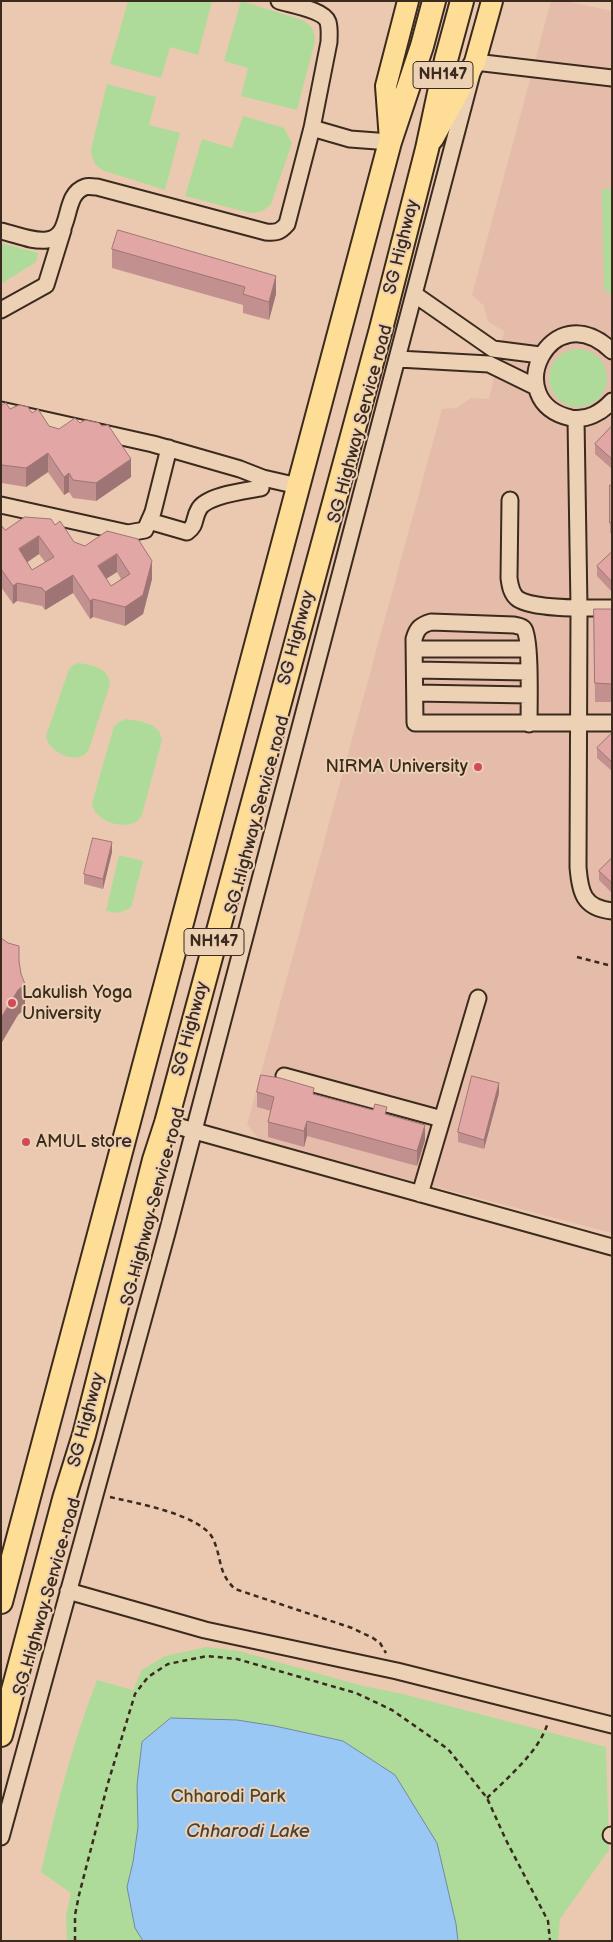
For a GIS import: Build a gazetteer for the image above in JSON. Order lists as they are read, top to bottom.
{
  "streets": {
    "highway": ["NH147", "SG Highway"],
    "street": ["SG Highway Service road"]
  },
  "crossings": [
    ["NH147", "SG Highway"]
  ],
  "water": ["Chharodi Lake"],
  "parks": ["Chharodi Park"],
  "places": ["NIRMA University", "Lakulish Yoga University", "AMUL store"]
}
